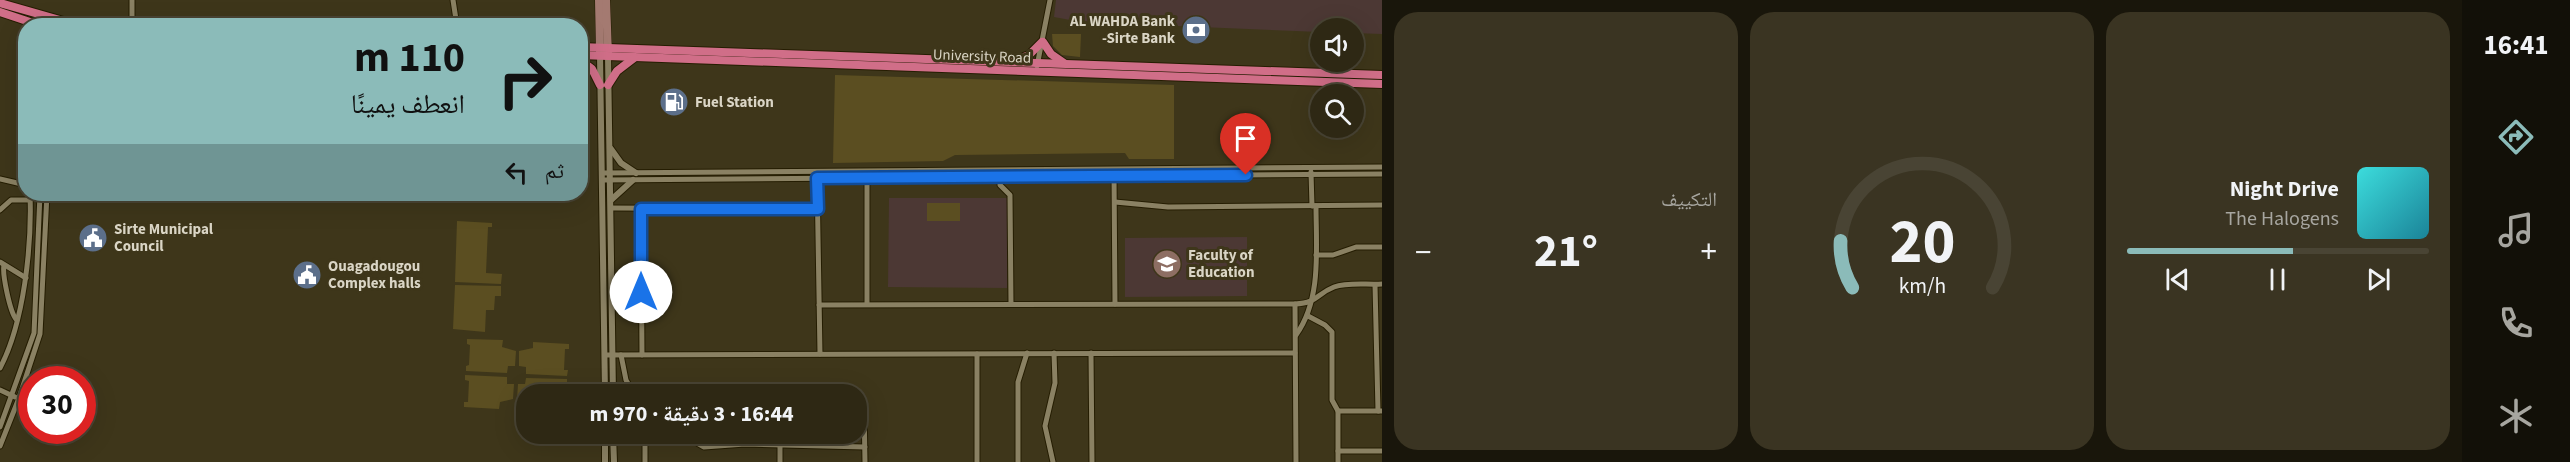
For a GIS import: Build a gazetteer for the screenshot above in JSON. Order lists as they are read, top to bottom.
{
  "streets": {
    "highway": ["University Road"]
  },
  "places": {
    "bank": ["AL WAHDA Bank -Sirte Bank"],
    "fuel station": ["Fuel Station"],
    "public building": ["Sirte Municipal Council", "Ouagadougou Complex halls"],
    "school or university": ["Faculty of Education"]
  },
  "page": {
    "tabs": "16:41",
    "tile": "التكييف",
    "turn": ["110 m", "انعطف يمينًا"],
    "then": "ثم",
    "song": ["Night Drive", "The Halogens"],
    "heat": ["−", "21°", "+"],
    "limit": "30",
    "trip": "16:44 · 3 دقيقة · 970 m",
    "gauge": ["20", "km/h"]
  }
}
